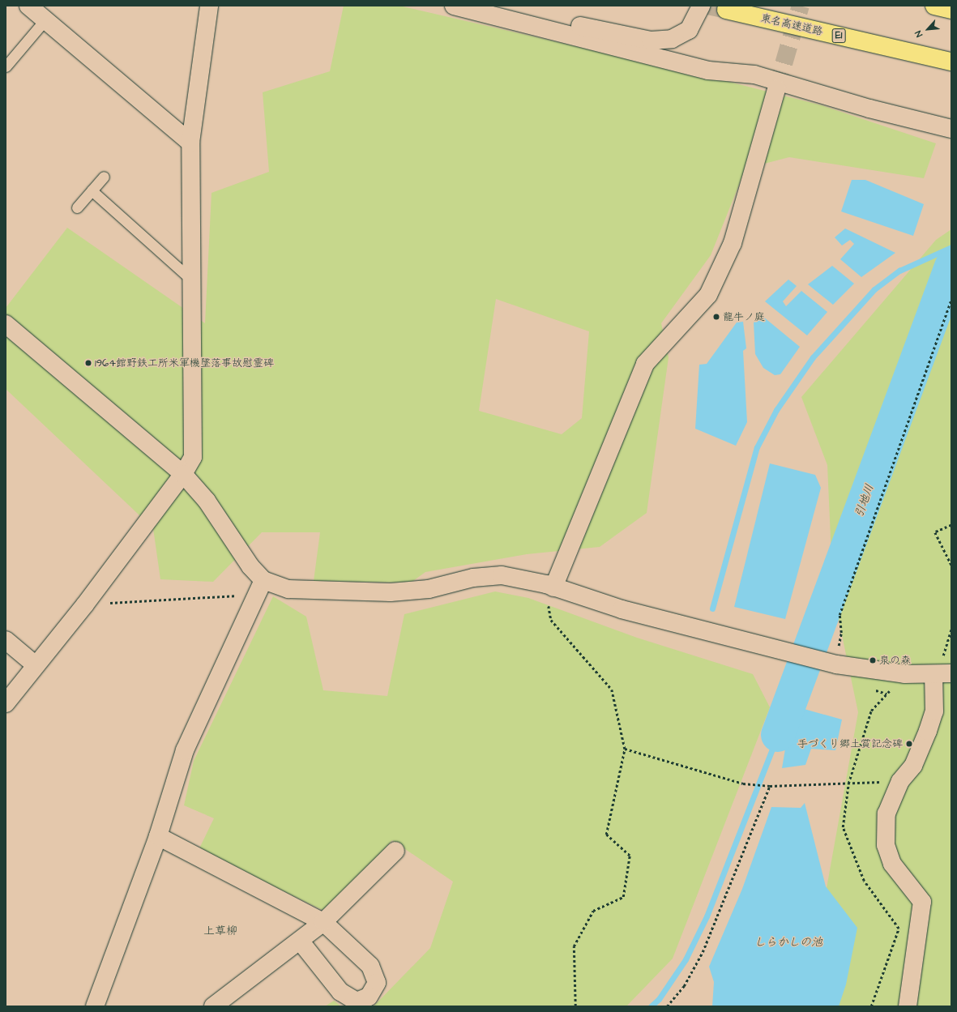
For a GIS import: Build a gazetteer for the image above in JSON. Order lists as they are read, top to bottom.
{
  "streets": {
    "highway": ["東名高速道路", "E1"]
  },
  "districts": ["上草柳"],
  "water": ["引地川", "しらかしの池"],
  "places": [
    "龍牛ノ庭",
    "1964館野鉄工所米軍機墜落事故慰霊碑",
    "泉の森",
    "手づくり郷土賞記念碑"
  ],
  "north": "bottom left"
}
